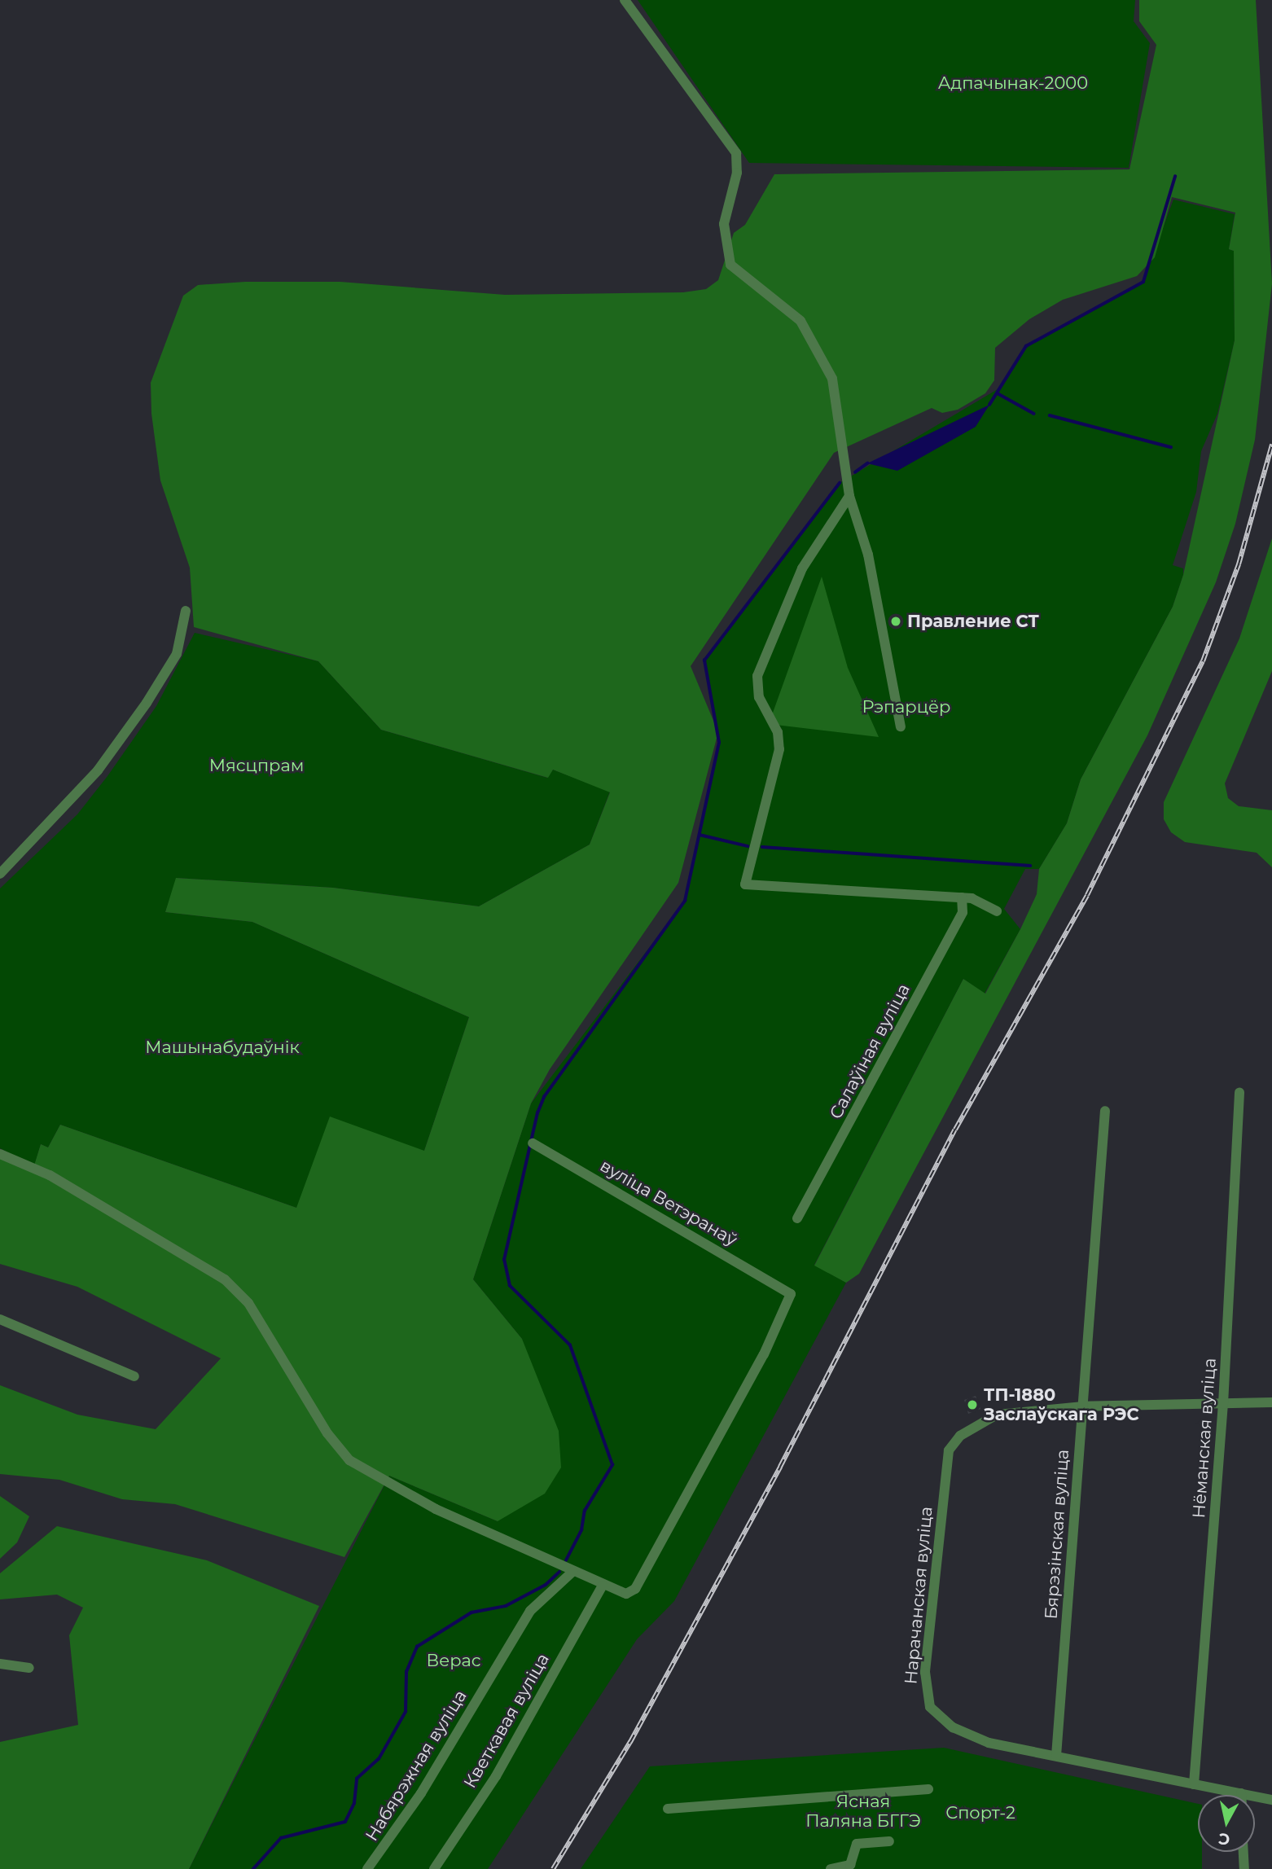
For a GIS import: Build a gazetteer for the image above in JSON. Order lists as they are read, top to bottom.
{
  "streets": {
    "street": [
      "Салаўіная вуліца",
      "вуліца Ветэранаў",
      "Нёманская вуліца",
      "Бярэзінская вуліца",
      "Нарачанская вуліца",
      "Кветкавая вуліца",
      "Набярэжная вуліца"
    ]
  },
  "crossings": [
    ["вуліца Ветэранаў", "Кветкавая вуліца"],
    ["Нёманская вуліца", "Нарачанская вуліца"],
    ["Бярэзінская вуліца", "Нарачанская вуліца"]
  ],
  "parks": [
    "Адпачынак-2000",
    "Рэпарцёр",
    "Мясцпрам",
    "Машынабудаўнік",
    "Верас",
    "Ясная Паляна БГГЭ",
    "Спорт-2"
  ],
  "places": ["Правление СТ", "ТП-1880 Заслаўскага РЭС"],
  "north": "bottom"
}
